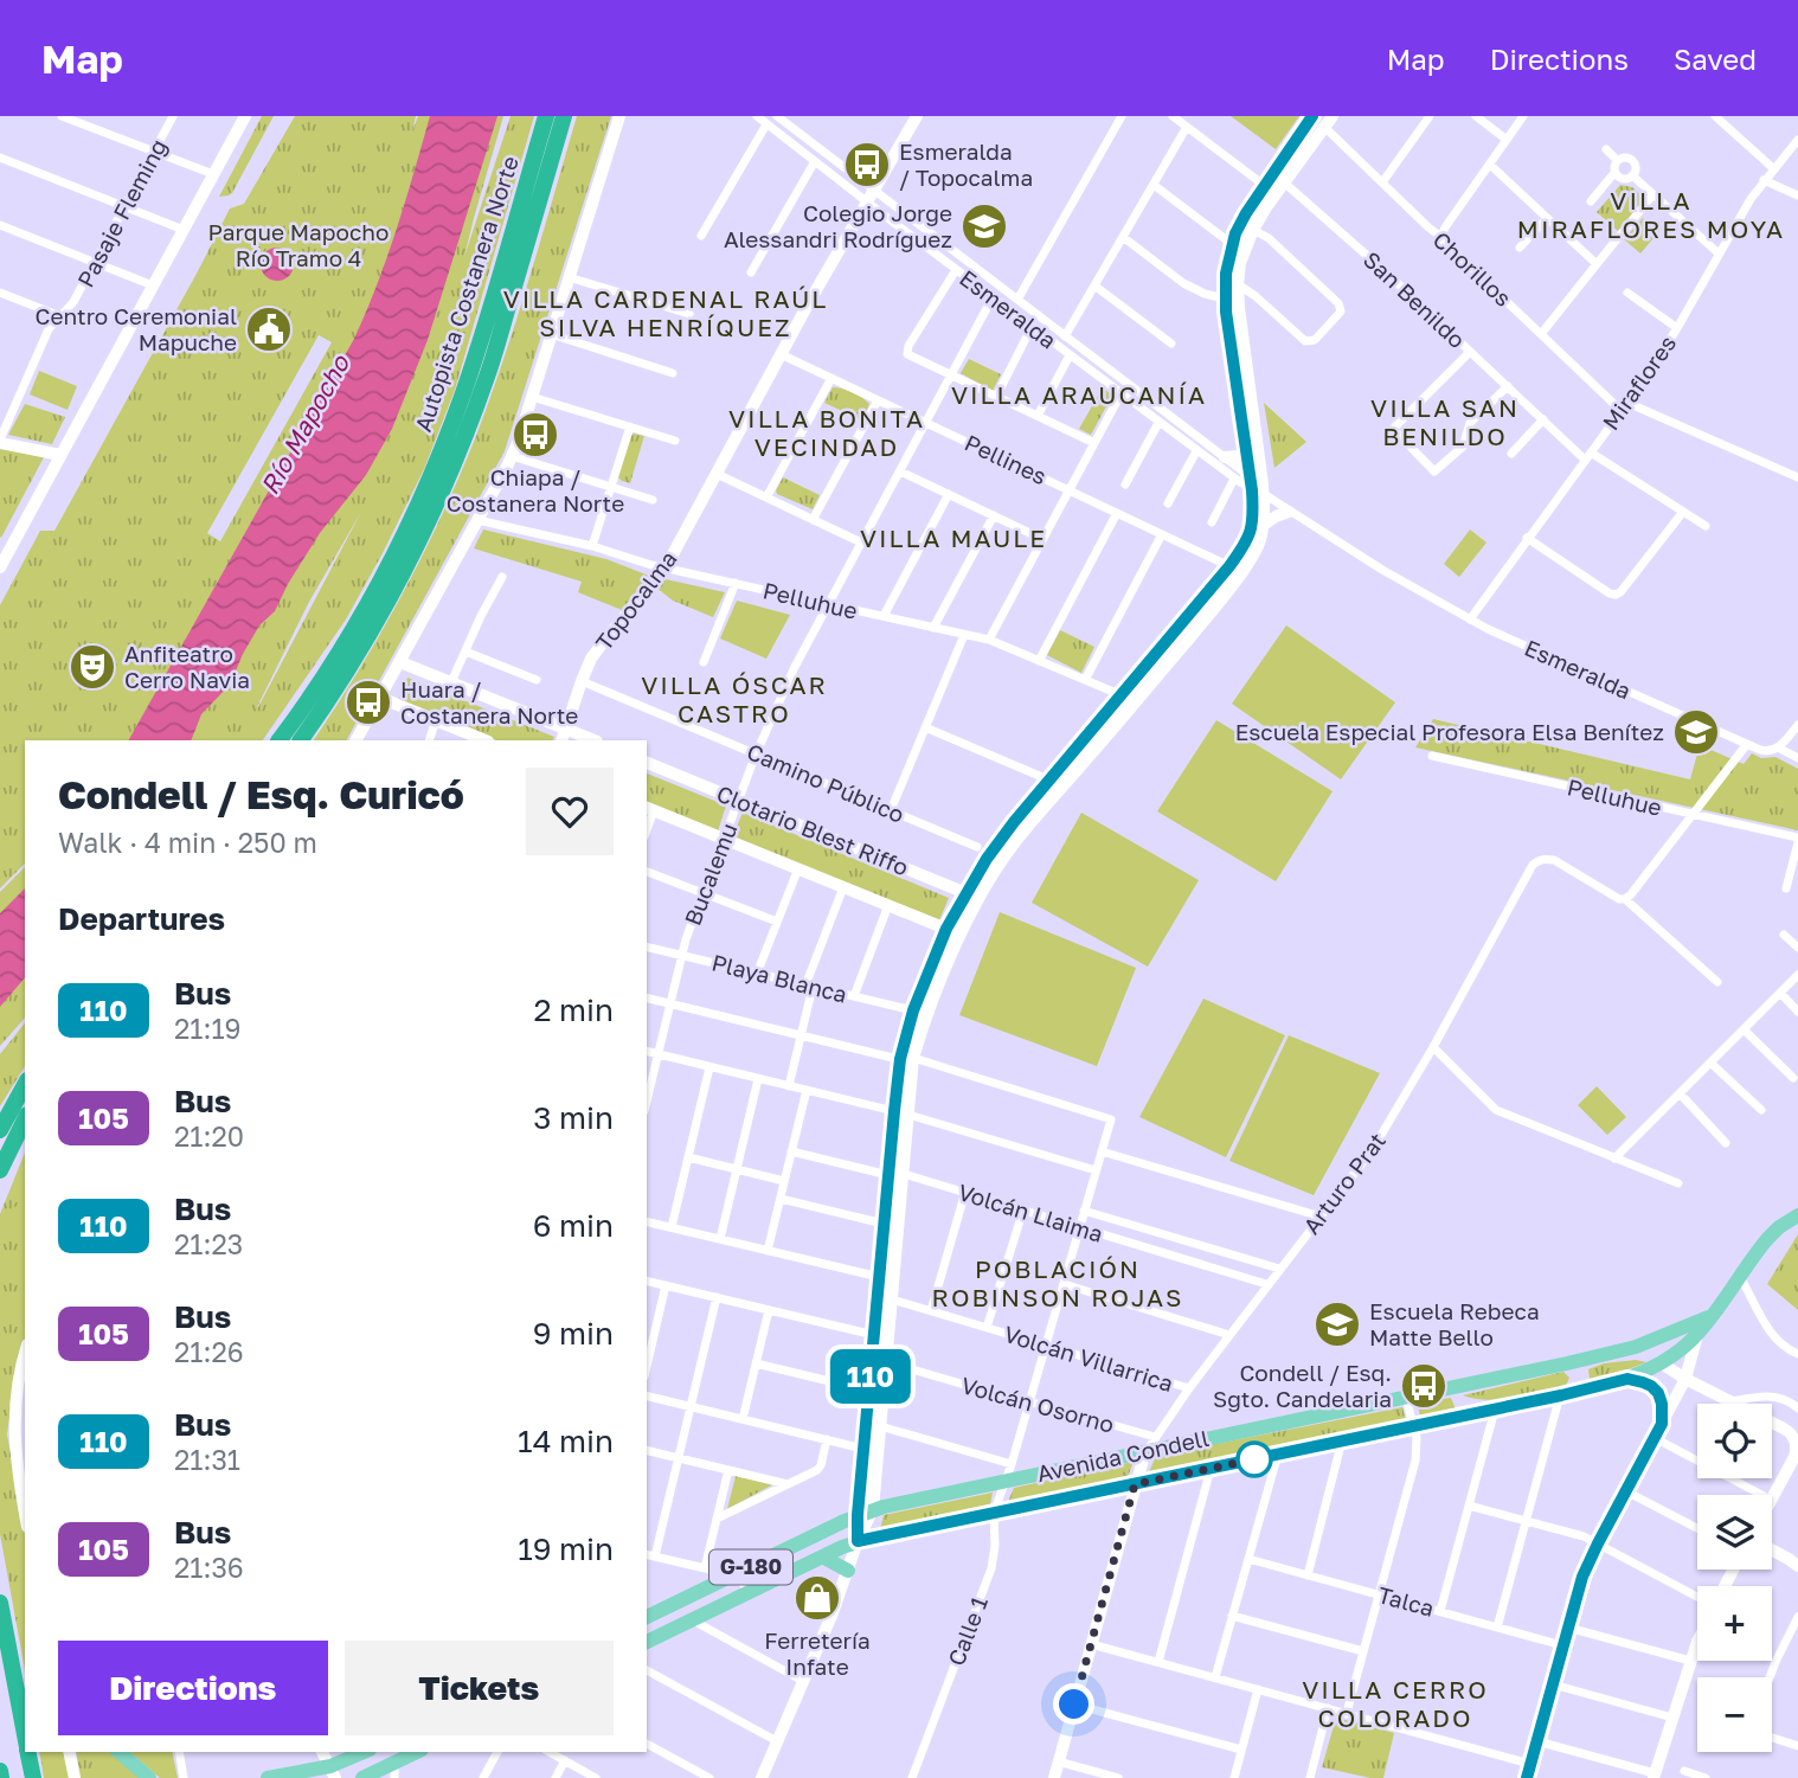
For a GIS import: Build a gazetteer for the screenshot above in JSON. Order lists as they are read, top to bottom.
{
  "streets": {
    "highway": ["Autopista Costanera Norte"],
    "main road": ["Avenida Condell", "G-180"],
    "street": [
      "Pasaje Fleming",
      "Chorillos",
      "San Benildo",
      "Esmeralda",
      "Miraflores",
      "Pellines",
      "Topocalma",
      "Pelluhue",
      "Camino Público",
      "Clotario Blest Riffo",
      "Bucalemu",
      "Playa Blanca",
      "Arturo Prat",
      "Volcán Llaima",
      "Volcán Villarrica",
      "Volcán Osorno",
      "Talca",
      "Calle 1"
    ]
  },
  "crossings": [
    ["Chorillos", "Miraflores"],
    ["San Benildo", "Miraflores"],
    ["Esmeralda", "Miraflores"],
    ["Esmeralda", "Topocalma"],
    ["Esmeralda", "Bucalemu"],
    ["Pellines", "Topocalma"],
    ["Pellines", "Bucalemu"],
    ["Topocalma", "Pelluhue"],
    ["Topocalma", "Camino Público"],
    ["Pelluhue", "Bucalemu"],
    ["Camino Público", "Bucalemu"],
    ["Clotario Blest Riffo", "Bucalemu"],
    ["Bucalemu", "Playa Blanca"],
    ["Arturo Prat", "Volcán Llaima"],
    ["Arturo Prat", "Volcán Villarrica"],
    ["Arturo Prat", "Volcán Osorno"],
    ["Arturo Prat", "Avenida Condell"],
    ["Volcán Llaima", "Calle 1"],
    ["Volcán Villarrica", "Calle 1"],
    ["Volcán Osorno", "Calle 1"],
    ["Avenida Condell", "G-180"],
    ["Avenida Condell", "Calle 1"]
  ],
  "districts": [
    "VILLA MIRAFLORES MOYA",
    "VILLA CARDENAL RAÚL SILVA HENRÍQUEZ",
    "VILLA ARAUCANÍA",
    "VILLA SAN BENILDO",
    "VILLA BONITA VECINDAD",
    "VILLA MAULE",
    "VILLA ÓSCAR CASTRO",
    "POBLACIÓN ROBINSON ROJAS",
    "VILLA CERRO COLORADO"
  ],
  "water": ["Río Mapocho"],
  "parks": ["Parque Mapocho Río Tramo 4"],
  "places": {
    "bus stop": [
      "Esmeralda / Topocalma",
      "Chiapa / Costanera Norte",
      "Huara / Costanera Norte",
      "Condell / Esq. Sgto. Candelaria"
    ],
    "school or university": ["Colegio Jorge Alessandri Rodríguez", "Escuela Especial Profesora Elsa Benítez", "Escuela Rebeca Matte Bello"],
    "public building": ["Centro Ceremonial Mapuche"],
    "theatre": ["Anfiteatro Cerro Navia"],
    "shop": ["Ferretería Infate"]
  },
  "lines": ["bus line 110"],
  "page": {
    "header": "Map",
    "nav": ["Map", "Directions", "Saved"],
    "on_map": "110",
    "heading": [
      ["Condell / Esq. Curicó", "Walk · 4 min · 250 m"],
      "Departures"
    ],
    "list": [
      {
        "mark": "110",
        "name": "Bus",
        "note": "21:19",
        "value": "2 min"
      },
      {
        "mark": "105",
        "name": "Bus",
        "note": "21:20",
        "value": "3 min"
      },
      {
        "mark": "110",
        "name": "Bus",
        "note": "21:23",
        "value": "6 min"
      },
      {
        "mark": "105",
        "name": "Bus",
        "note": "21:26",
        "value": "9 min"
      },
      {
        "mark": "110",
        "name": "Bus",
        "note": "21:31",
        "value": "14 min"
      },
      {
        "mark": "105",
        "name": "Bus",
        "note": "21:36",
        "value": "19 min"
      }
    ],
    "map_buttons": ["+", "−"],
    "buttons": ["Directions", "Tickets"]
  }
}
